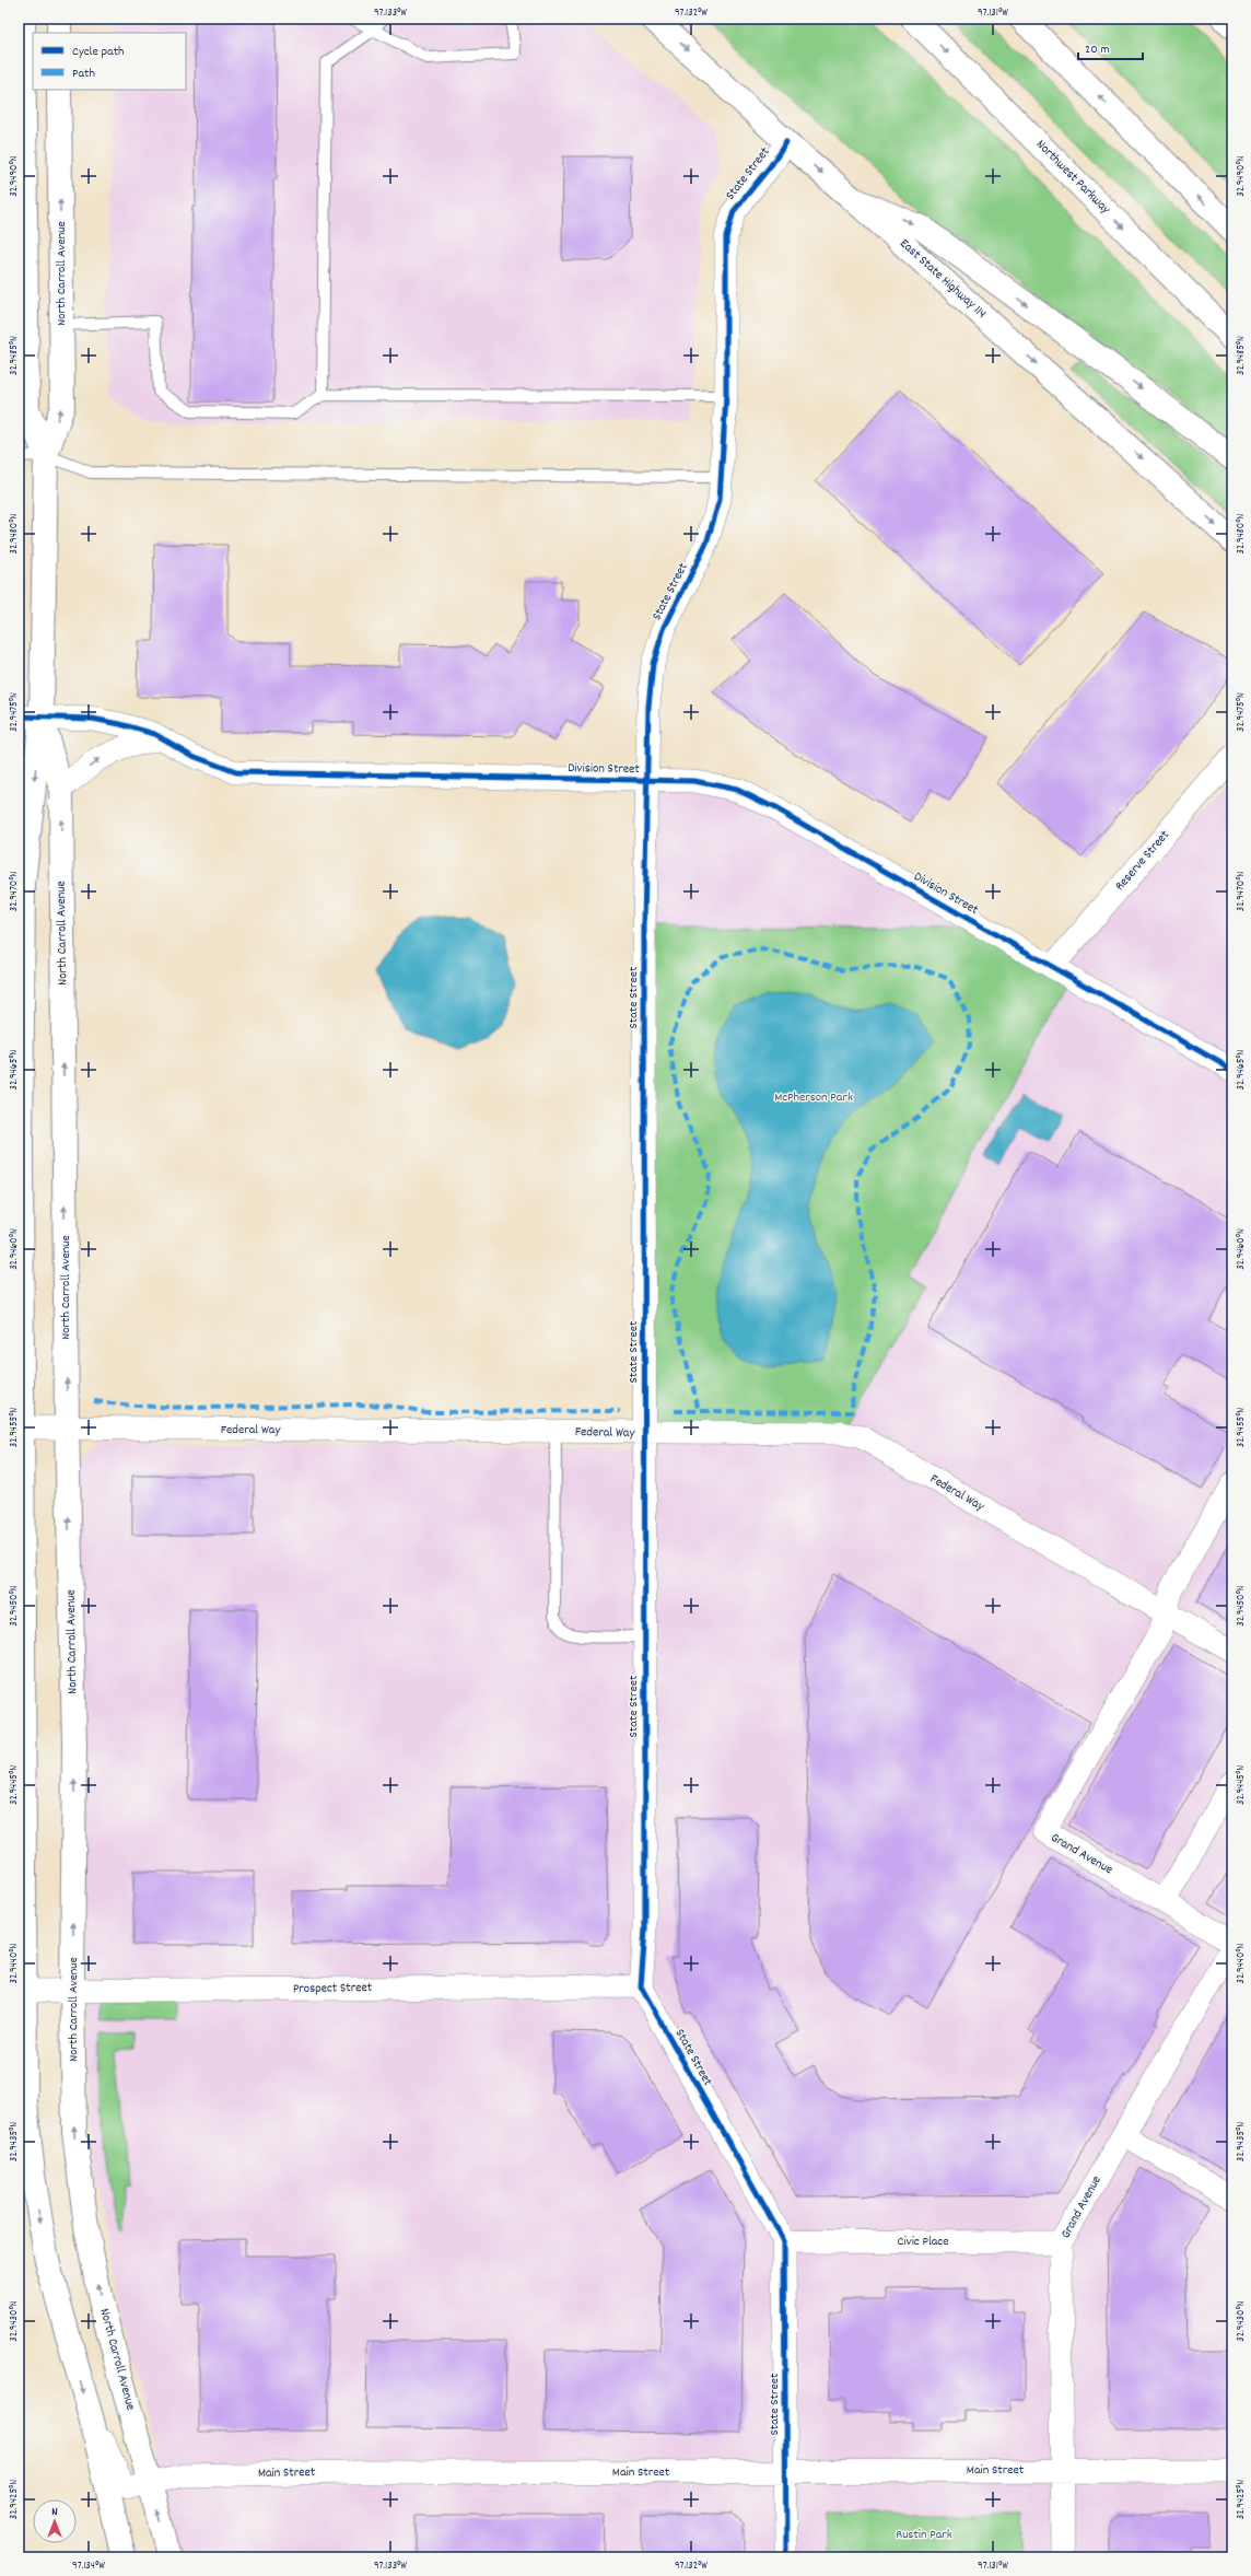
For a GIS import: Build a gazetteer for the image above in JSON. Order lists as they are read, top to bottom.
{
  "streets": {
    "main road": ["Northwest Parkway", "North Carroll Avenue", "East State Highway 114"],
    "street": [
      "State Street",
      "Division Street",
      "Reserve Street",
      "Federal Way",
      "Grand Avenue",
      "Prospect Street",
      "Civic Place",
      "Main Street"
    ]
  },
  "crossings": [
    ["State Street", "East State Highway 114"],
    ["State Street", "Division Street"],
    ["State Street", "Federal Way"],
    ["State Street", "Prospect Street"],
    ["State Street", "Civic Place"],
    ["State Street", "Main Street"],
    ["North Carroll Avenue", "Division Street"],
    ["North Carroll Avenue", "Federal Way"],
    ["North Carroll Avenue", "Prospect Street"],
    ["North Carroll Avenue", "Main Street"],
    ["Division Street", "Reserve Street"],
    ["Federal Way", "Grand Avenue"],
    ["Grand Avenue", "Civic Place"],
    ["Grand Avenue", "Main Street"]
  ],
  "parks": ["McPherson Park", "Rustin Park"],
  "legend": ["Cycle path", "Path"],
  "scale_bar": "20 m",
  "north": "top",
  "coordinates": [
    "97.133°W",
    "97.132°W",
    "97.131°W",
    "32.9490°N",
    "32.9485°N",
    "32.9480°N",
    "32.9475°N",
    "32.9470°N",
    "32.9465°N",
    "32.9460°N",
    "32.9455°N",
    "32.9450°N",
    "32.9445°N",
    "32.9440°N",
    "32.9435°N",
    "32.9430°N",
    "32.9425°N",
    "97.134°W"
  ]
}
